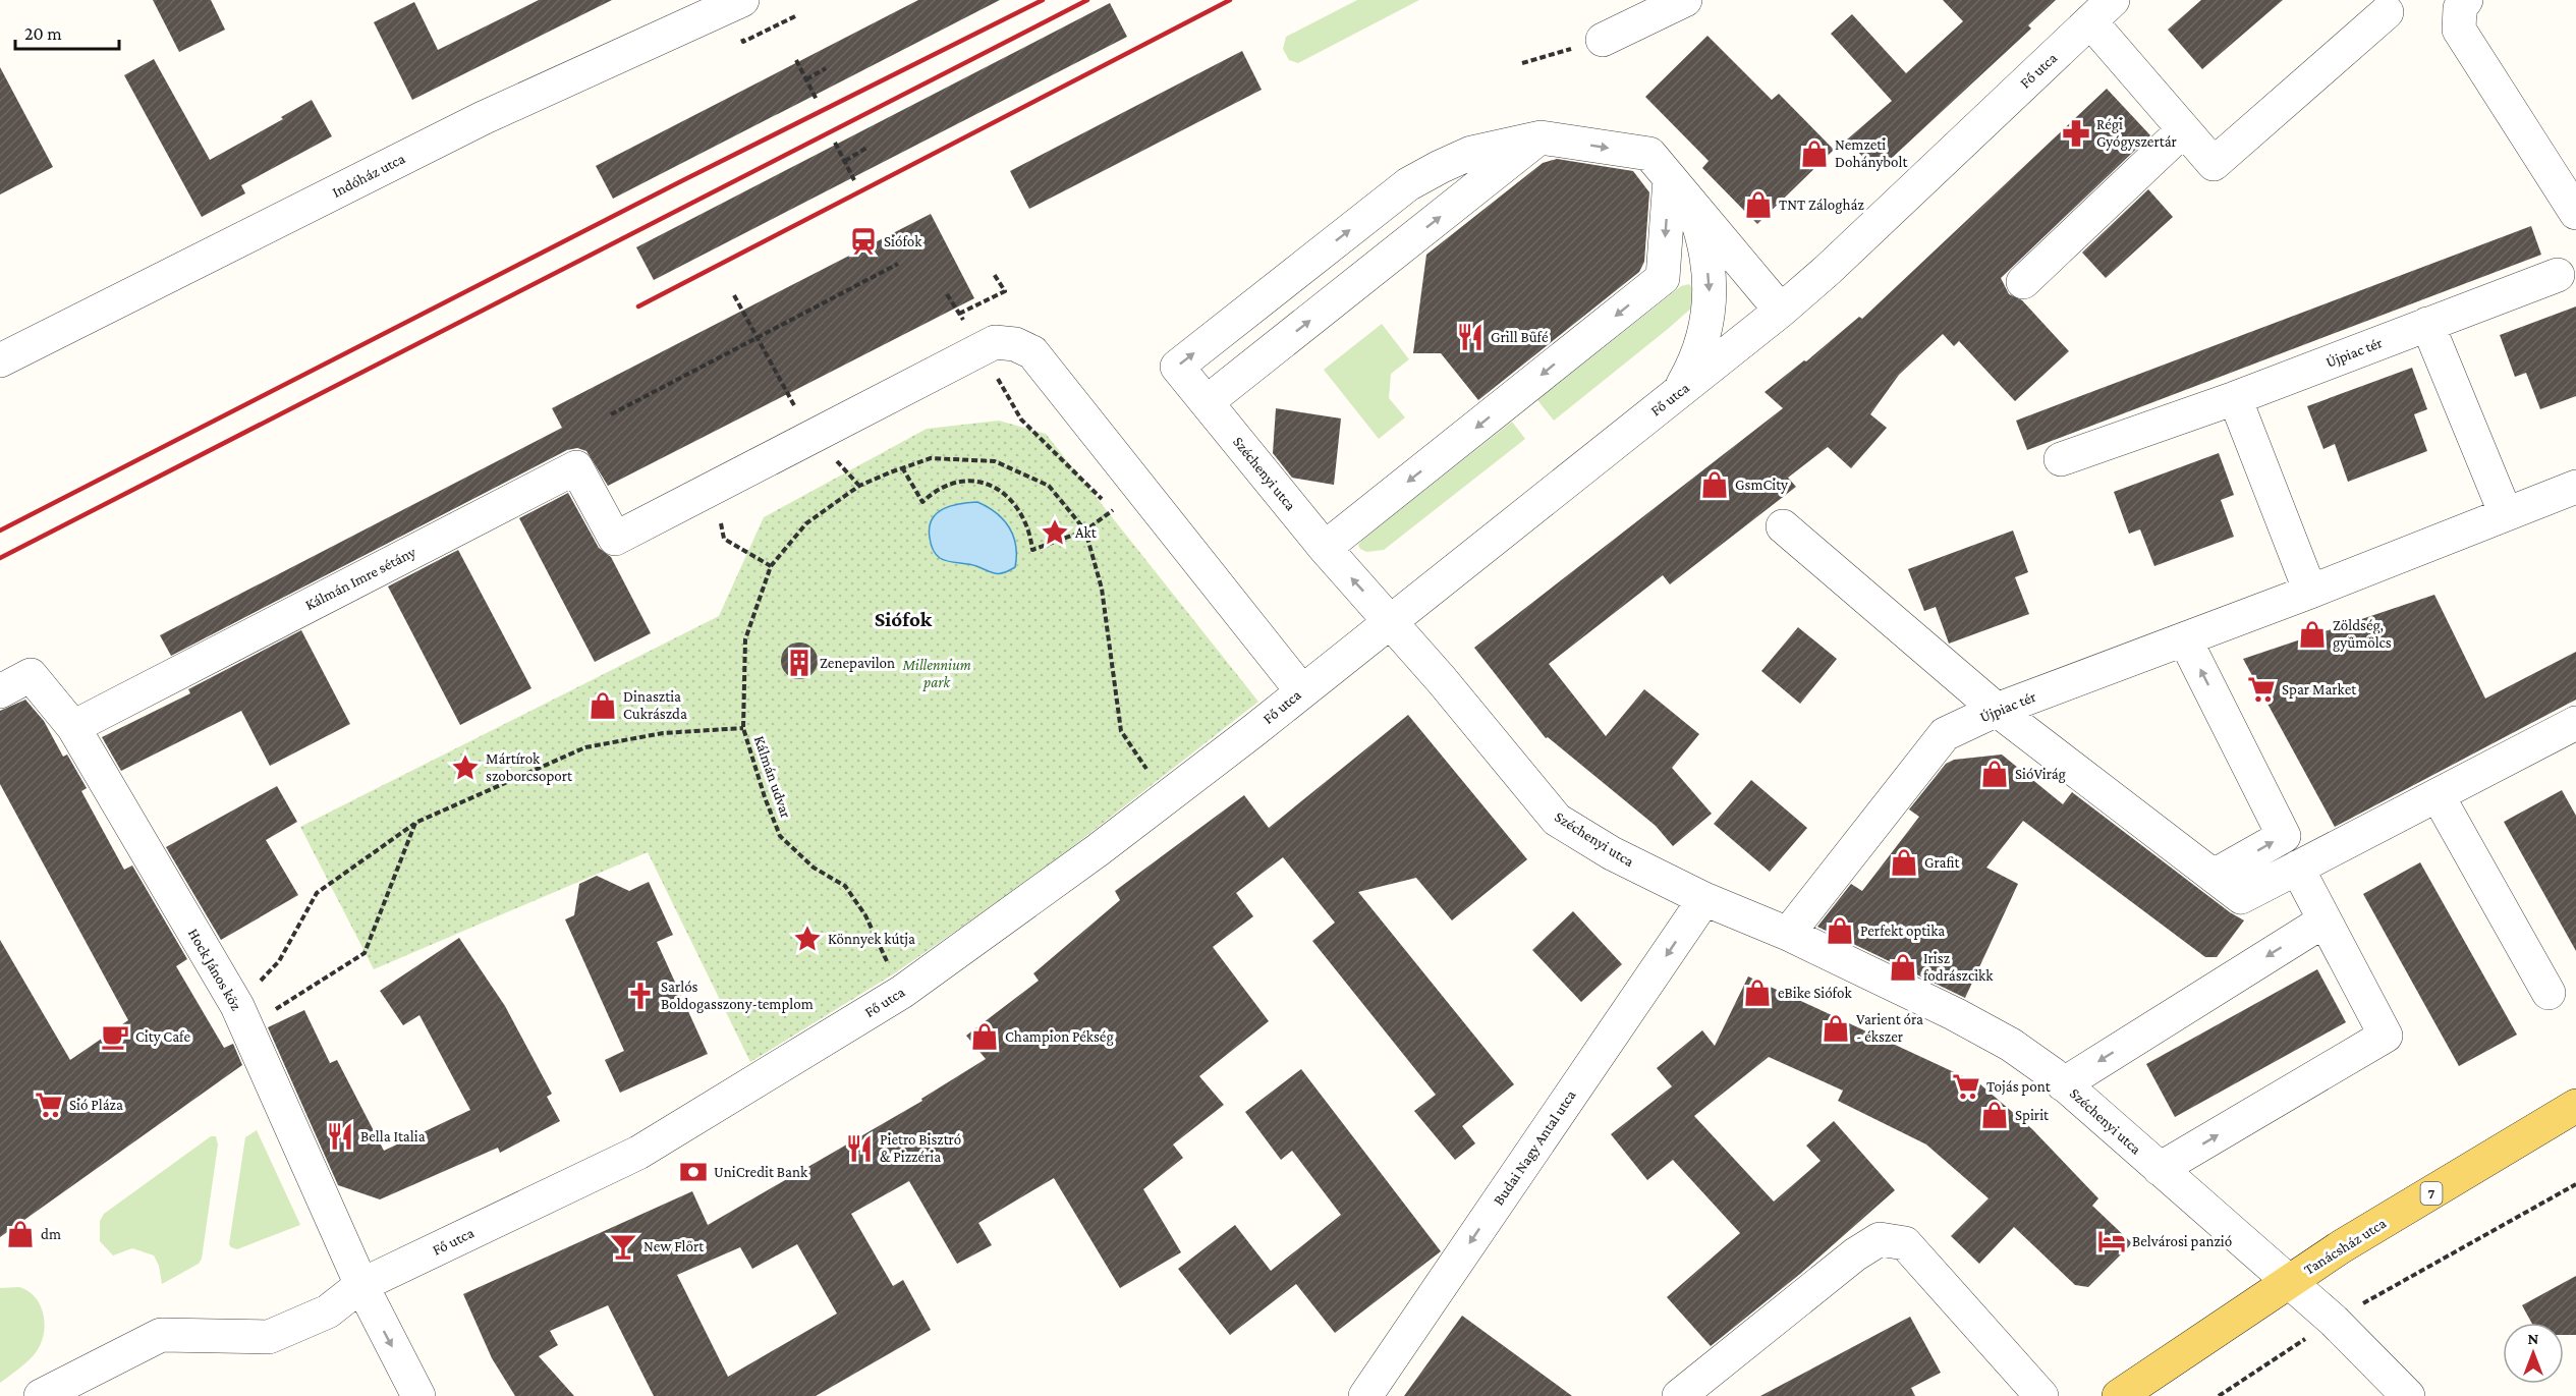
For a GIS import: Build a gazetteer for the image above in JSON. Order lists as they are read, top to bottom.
{
  "streets": {
    "main road": ["7", "Tanácsház utca"],
    "street": [
      "Fő utca",
      "Indóház utca",
      "Újpiac tér",
      "Széchenyi utca",
      "Kálmán Imre sétány",
      "Hock János köz",
      "Budai Nagy Antal utca"
    ],
    "path": ["Kálmán udvar"]
  },
  "crossings": [
    ["Fő utca", "Széchenyi utca"],
    ["Fő utca", "Kálmán udvar"],
    ["Fő utca", "Hock János köz"],
    ["Újpiac tér", "Széchenyi utca"],
    ["Széchenyi utca", "Budai Nagy Antal utca"],
    ["Széchenyi utca", "Tanácsház utca"],
    ["Kálmán Imre sétány", "Hock János köz"]
  ],
  "one_way": ["Budai Nagy Antal utca"],
  "districts": ["Siófok"],
  "parks": ["Millennium park"],
  "places": {
    "pharmacy": ["Régi Gyógyszertár"],
    "shop": [
      "Nemzeti Dohánybolt",
      "TNT Zálogház",
      "GsmCity",
      "Zöldség, gyümölcs",
      "Dinasztia Cukrászda",
      "SióVirág",
      "Grafit",
      "Perfekt optika",
      "Irisz fodrászcikk",
      "eBike Siófok",
      "Varient óra - ékszer",
      "Champion Pékség",
      "Spirit",
      "dm"
    ],
    "station": ["Siófok"],
    "restaurant": ["Grill Büfé", "Bella Italia", "Pietro Bisztró & Pizzéria"],
    "place": ["Akt", "Mártírok szoborcsoport", "Könnyek kútja"],
    "building": ["Zenepavilon"],
    "supermarket": ["Spar Market", "Tojás pont", "Sió Pláza"],
    "church": ["Sarlós Boldogasszony-templom"],
    "cafe": ["City Cafe"],
    "bank": ["UniCredit Bank"],
    "hotel": ["Belvárosi panzió"],
    "bar": ["New Flört"]
  },
  "scale_bar": "20 m",
  "north": "top"
}
